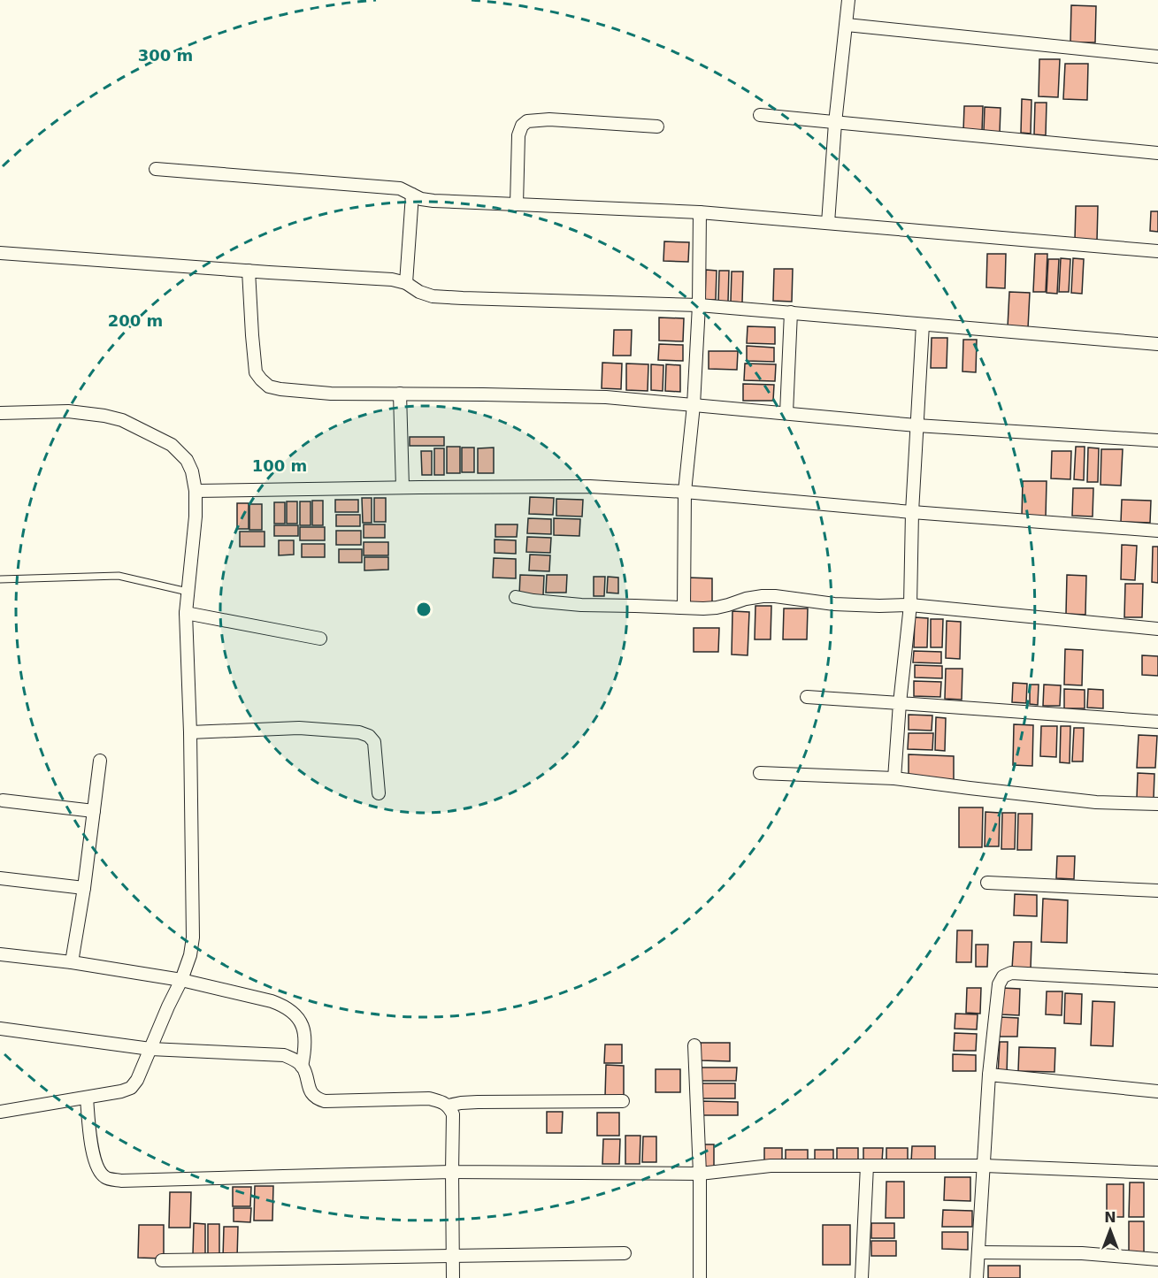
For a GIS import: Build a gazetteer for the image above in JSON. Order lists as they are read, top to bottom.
{
  "north": "top",
  "rings": ["300 m", "200 m", "100 m"]
}
